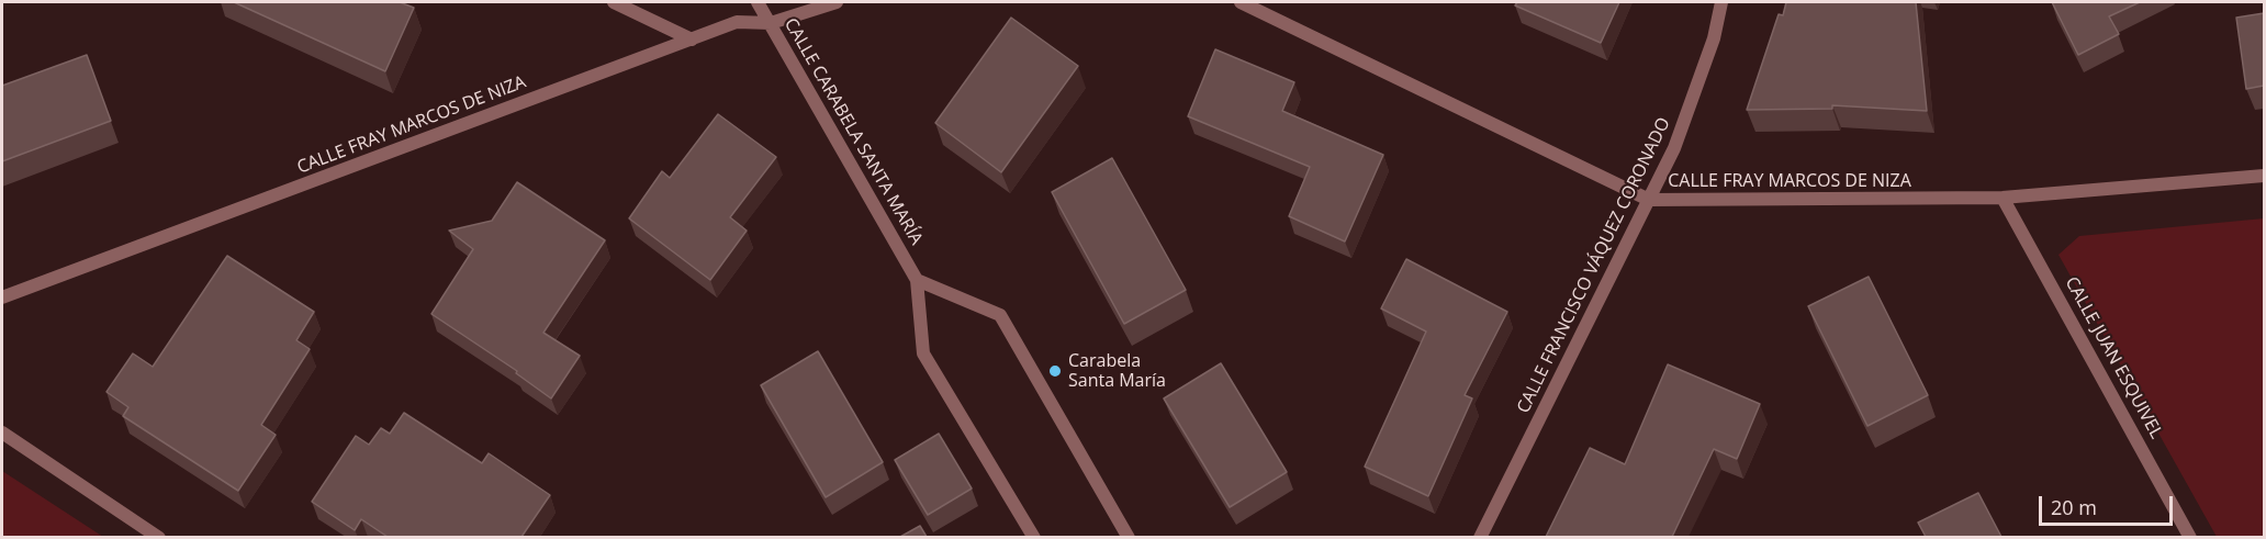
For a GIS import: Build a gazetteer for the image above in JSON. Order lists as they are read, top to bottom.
{
  "streets": {
    "street": [
      "CALLE FRAY MARCOS DE NIZA",
      "CALLE CARABELA SANTA MARÍA",
      "CALLE FRANCISCO VÁQUEZ CORONADO",
      "CALLE JUAN ESQUIVEL"
    ]
  },
  "crossings": [
    ["CALLE FRAY MARCOS DE NIZA", "CALLE CARABELA SANTA MARÍA"],
    ["CALLE FRAY MARCOS DE NIZA", "CALLE FRANCISCO VÁQUEZ CORONADO"],
    ["CALLE FRAY MARCOS DE NIZA", "CALLE JUAN ESQUIVEL"]
  ],
  "places": ["Carabela Santa María"],
  "scale_bar": "20 m"
}
